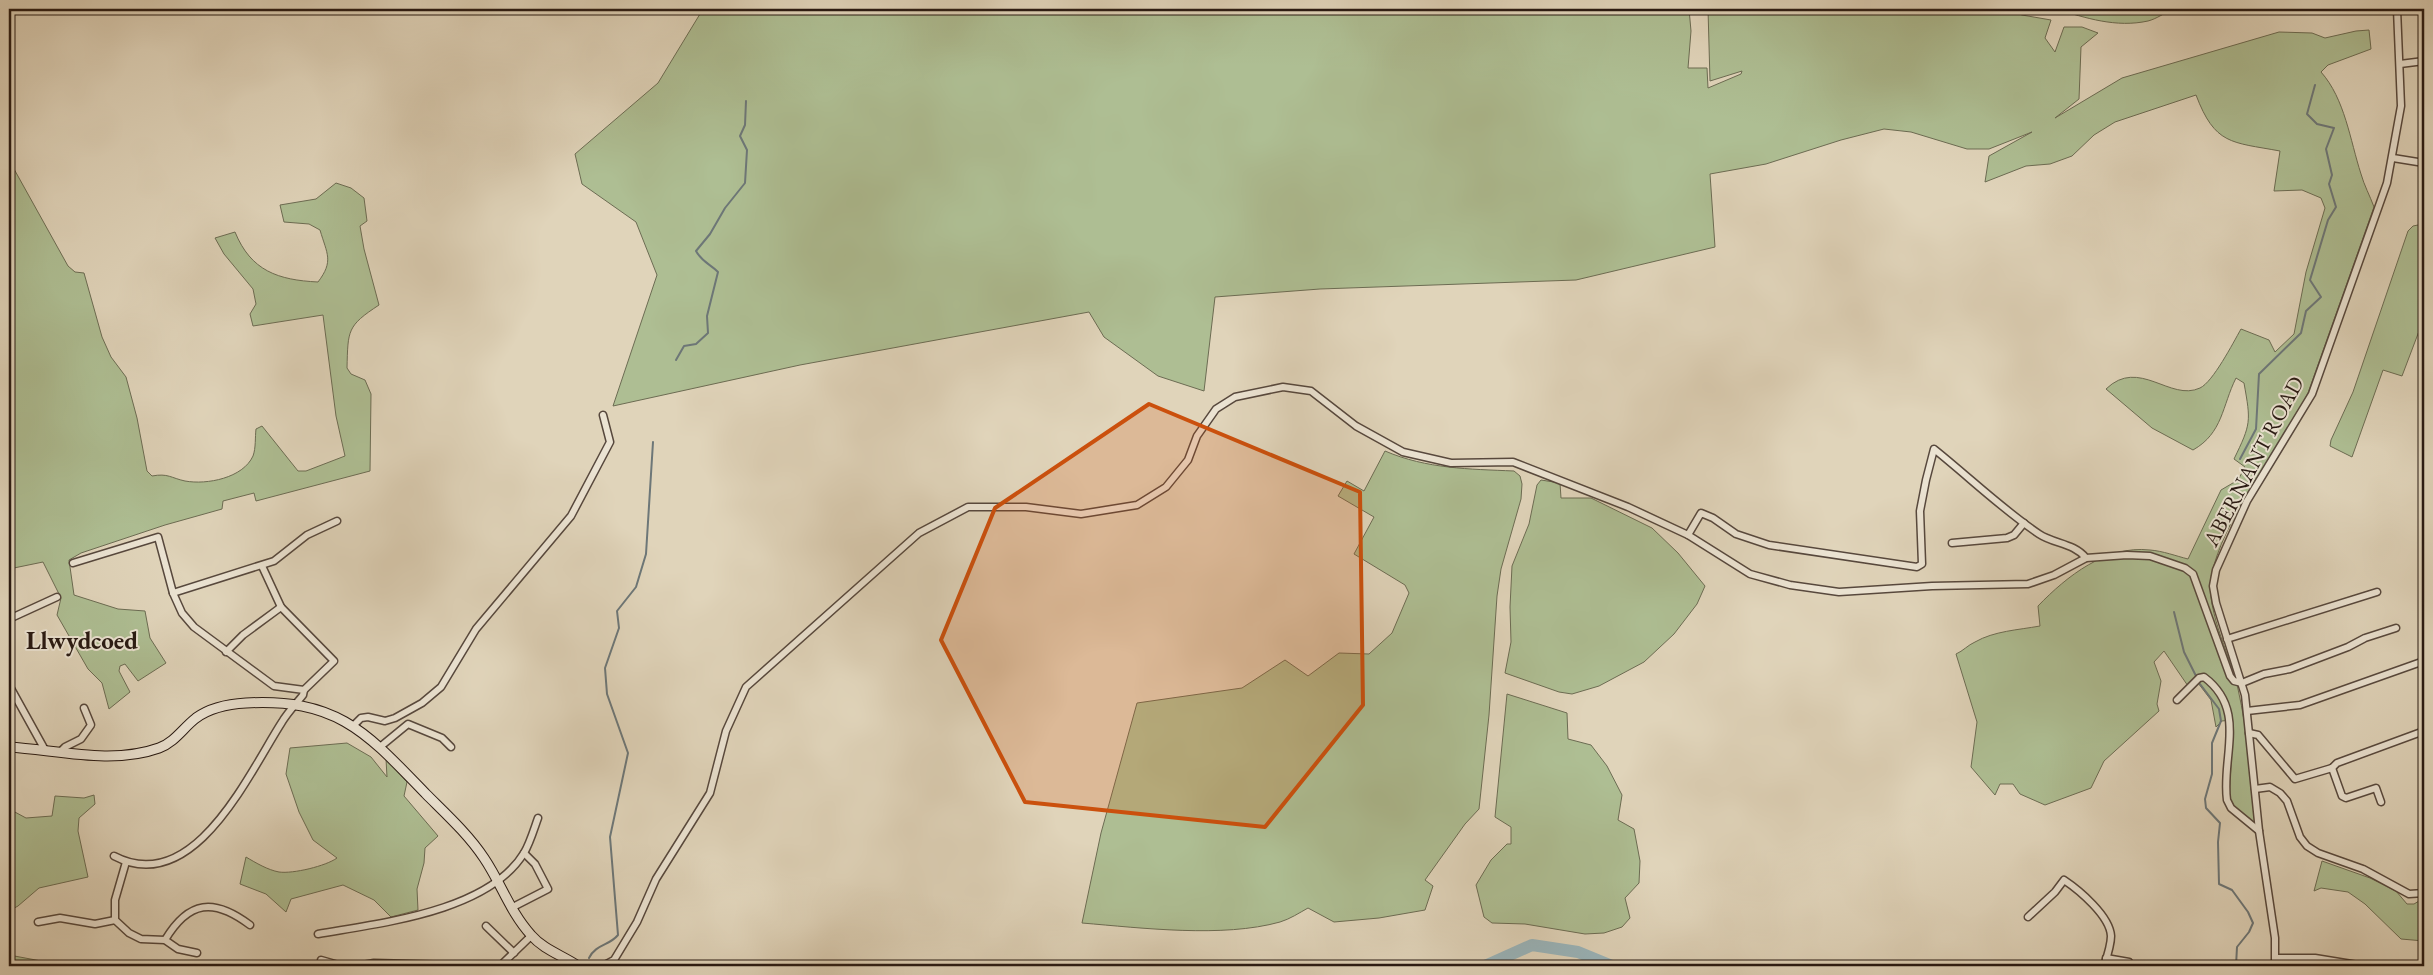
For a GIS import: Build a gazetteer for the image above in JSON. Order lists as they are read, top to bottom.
{
  "streets": {
    "street": ["ABERNANT ROAD"]
  },
  "districts": ["Llwydcoed"]
}
